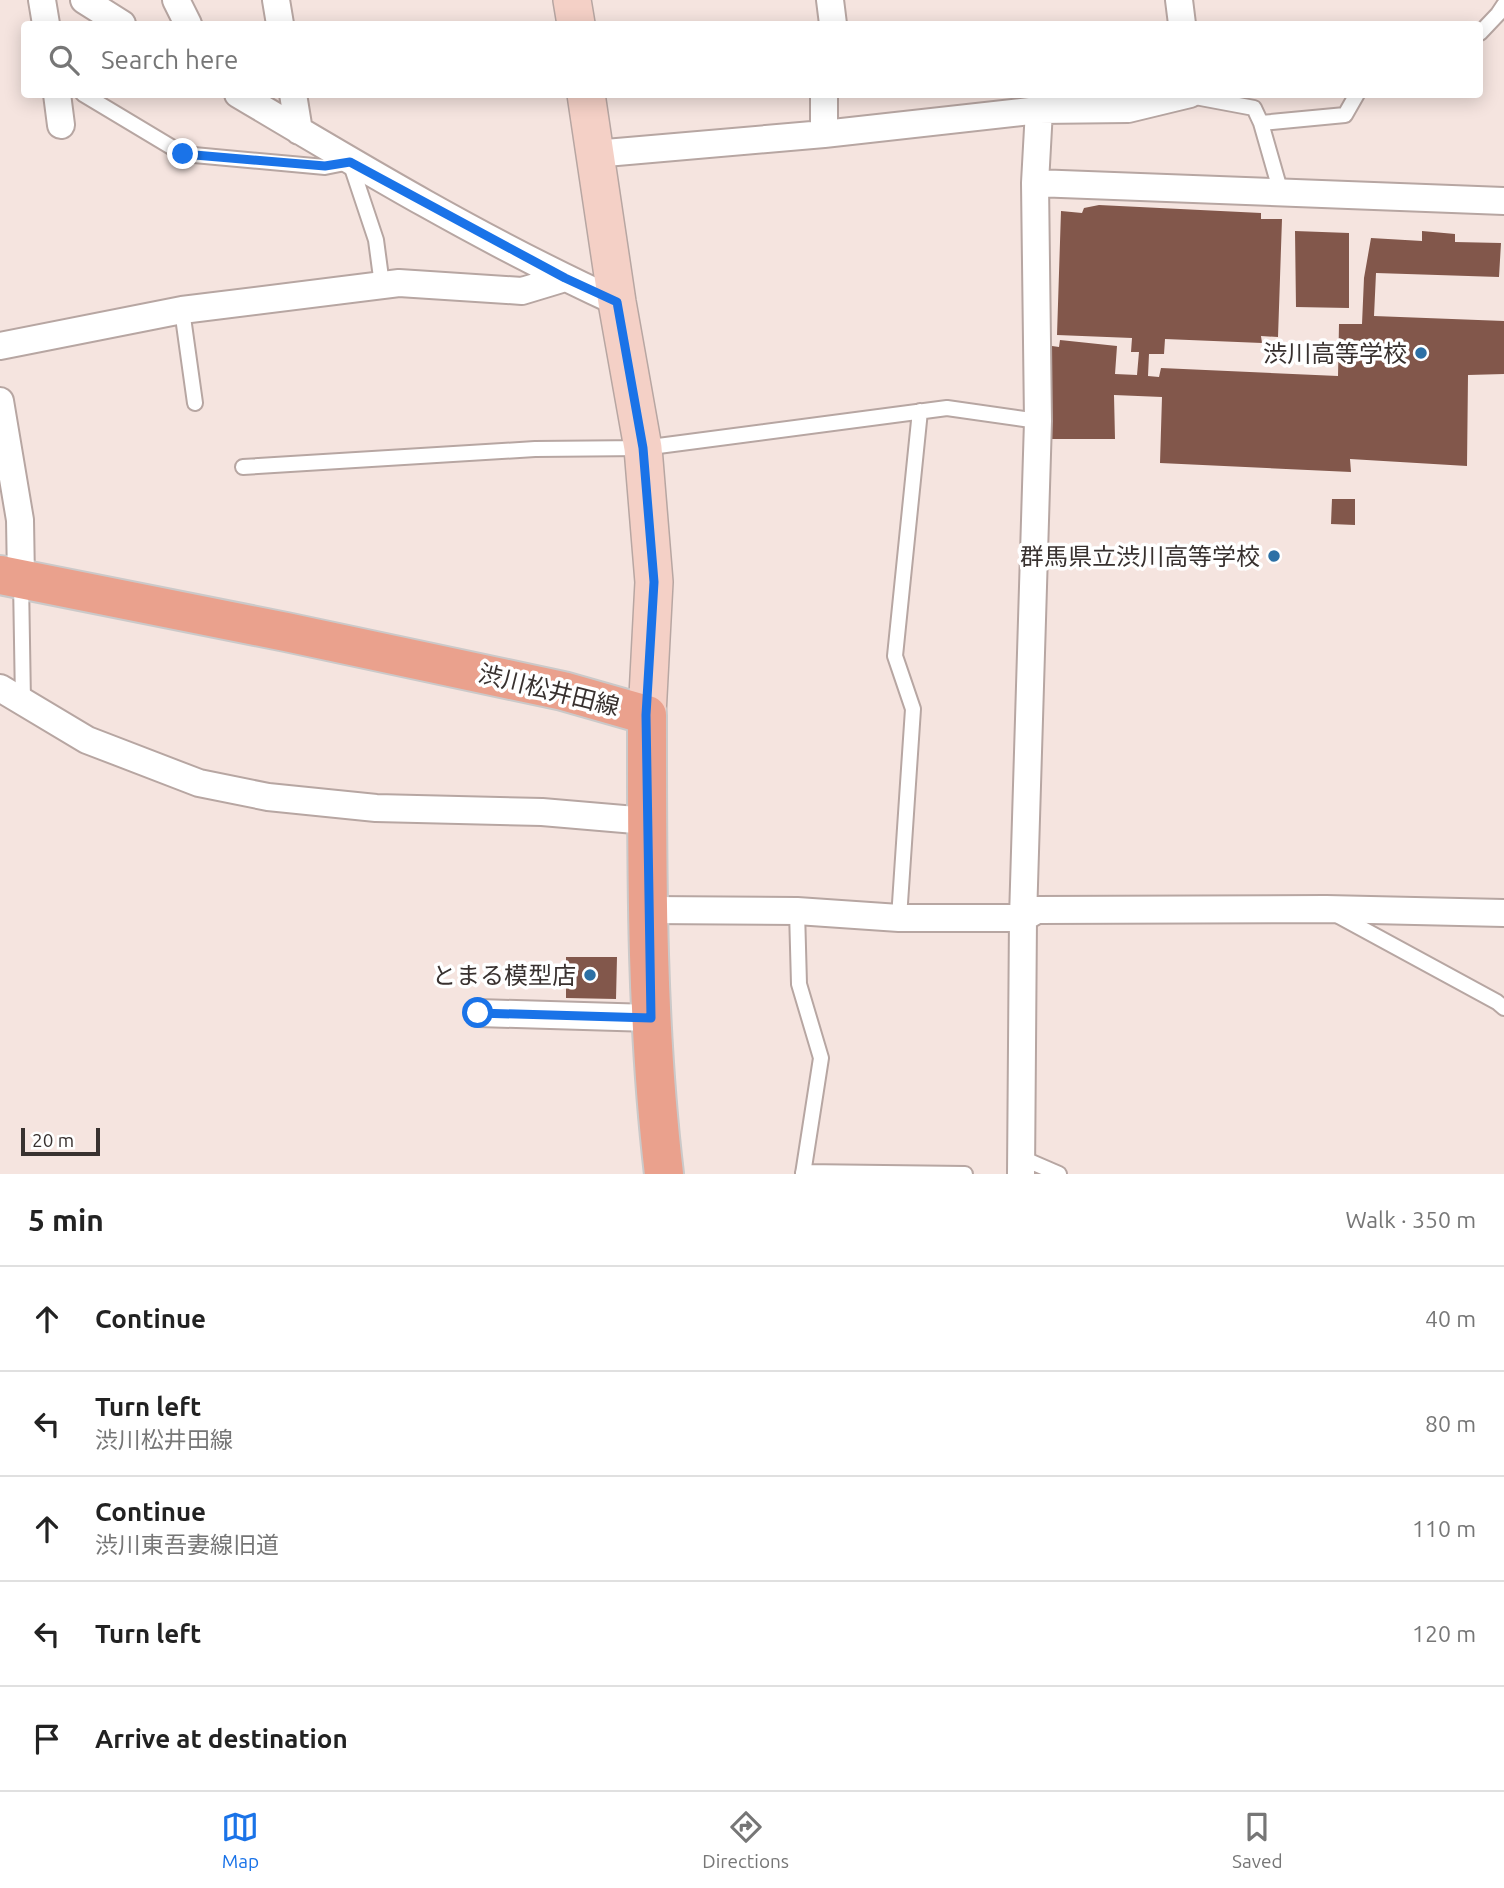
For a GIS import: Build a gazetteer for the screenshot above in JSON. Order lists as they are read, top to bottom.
{
  "streets": {
    "main road": ["渋川松井田線"]
  },
  "places": ["渋川高等学校", "群馬県立渋川高等学校", "とまる模型店"],
  "scale_bar": "20 m",
  "page": {
    "search": "Search here",
    "scale": "20 m",
    "heading": ["5 min", "Walk · 350 m"],
    "list": [
      ["Continue", "40 m"],
      ["Turn left", "渋川松井田線", "80 m"],
      ["Continue", "渋川東吾妻線旧道", "110 m"],
      ["Turn left", "120 m"],
      "Arrive at destination"
    ],
    "nav": ["Map", "Directions", "Saved"]
  }
}
